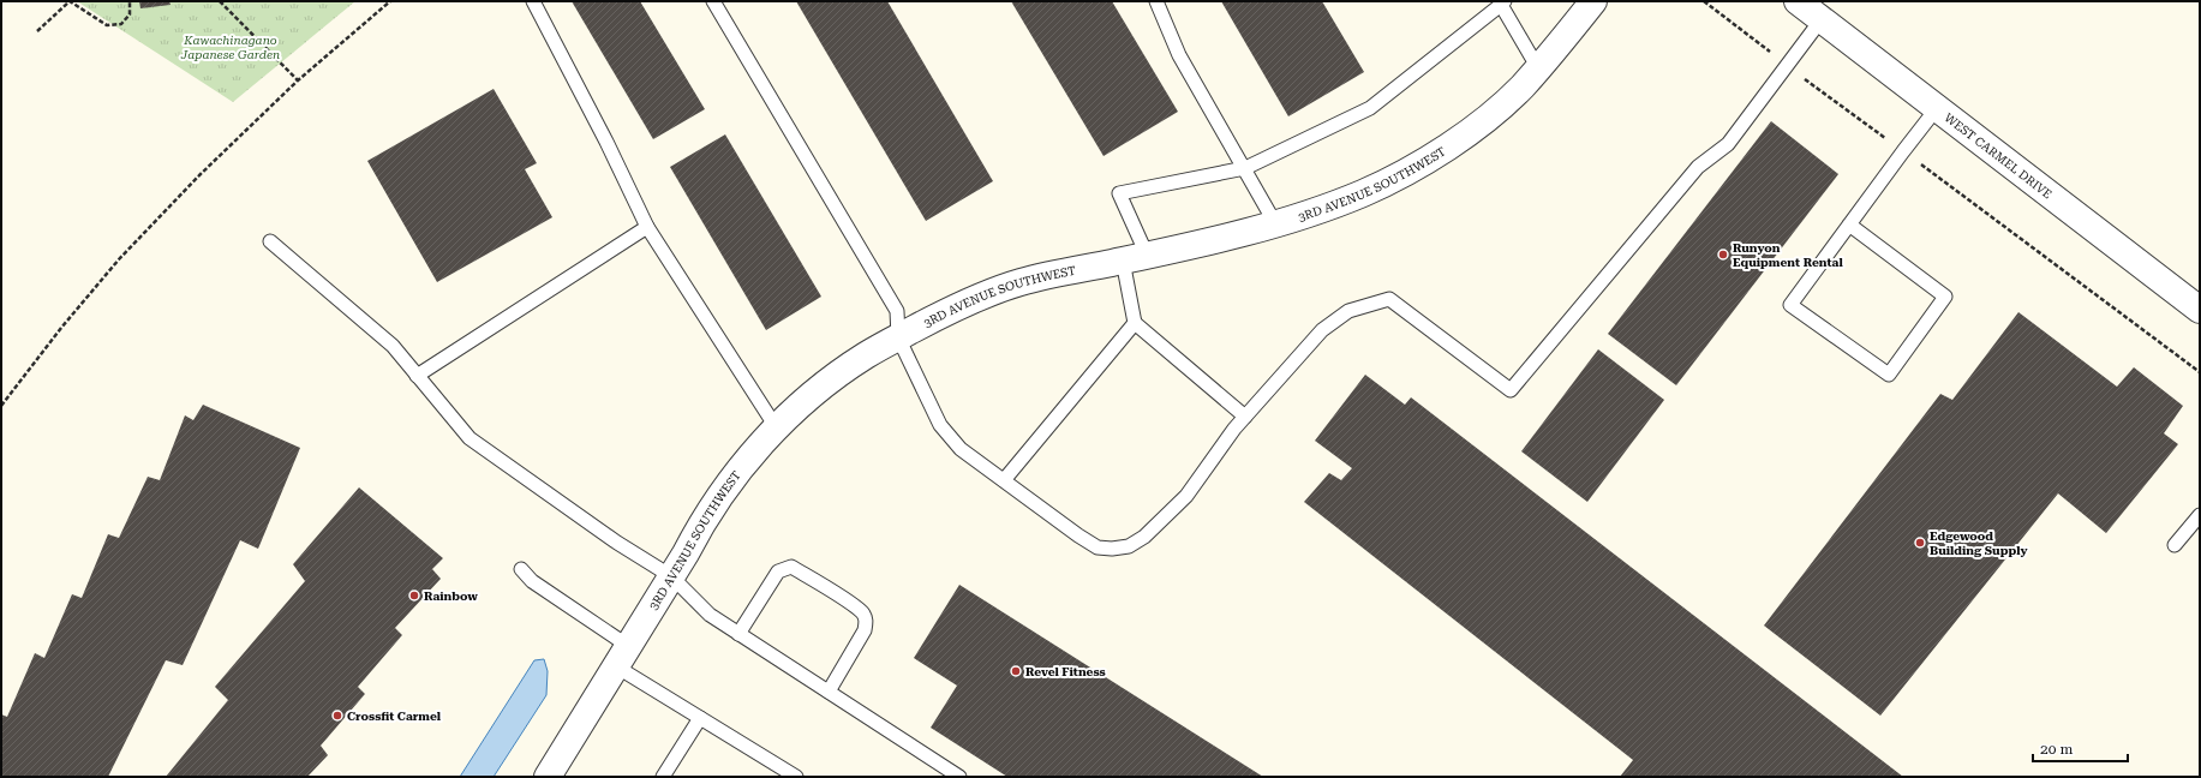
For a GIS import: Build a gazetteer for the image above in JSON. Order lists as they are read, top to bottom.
{
  "streets": {
    "street": ["WEST CARMEL DRIVE", "3RD AVENUE SOUTHWEST"]
  },
  "parks": ["Kawachinagano Japanese Garden"],
  "places": [
    "Runyon Equipment Rental",
    "Edgewood Building Supply",
    "Rainbow",
    "Revel Fitness",
    "Crossfit Carmel"
  ],
  "scale_bar": "20 m"
}
